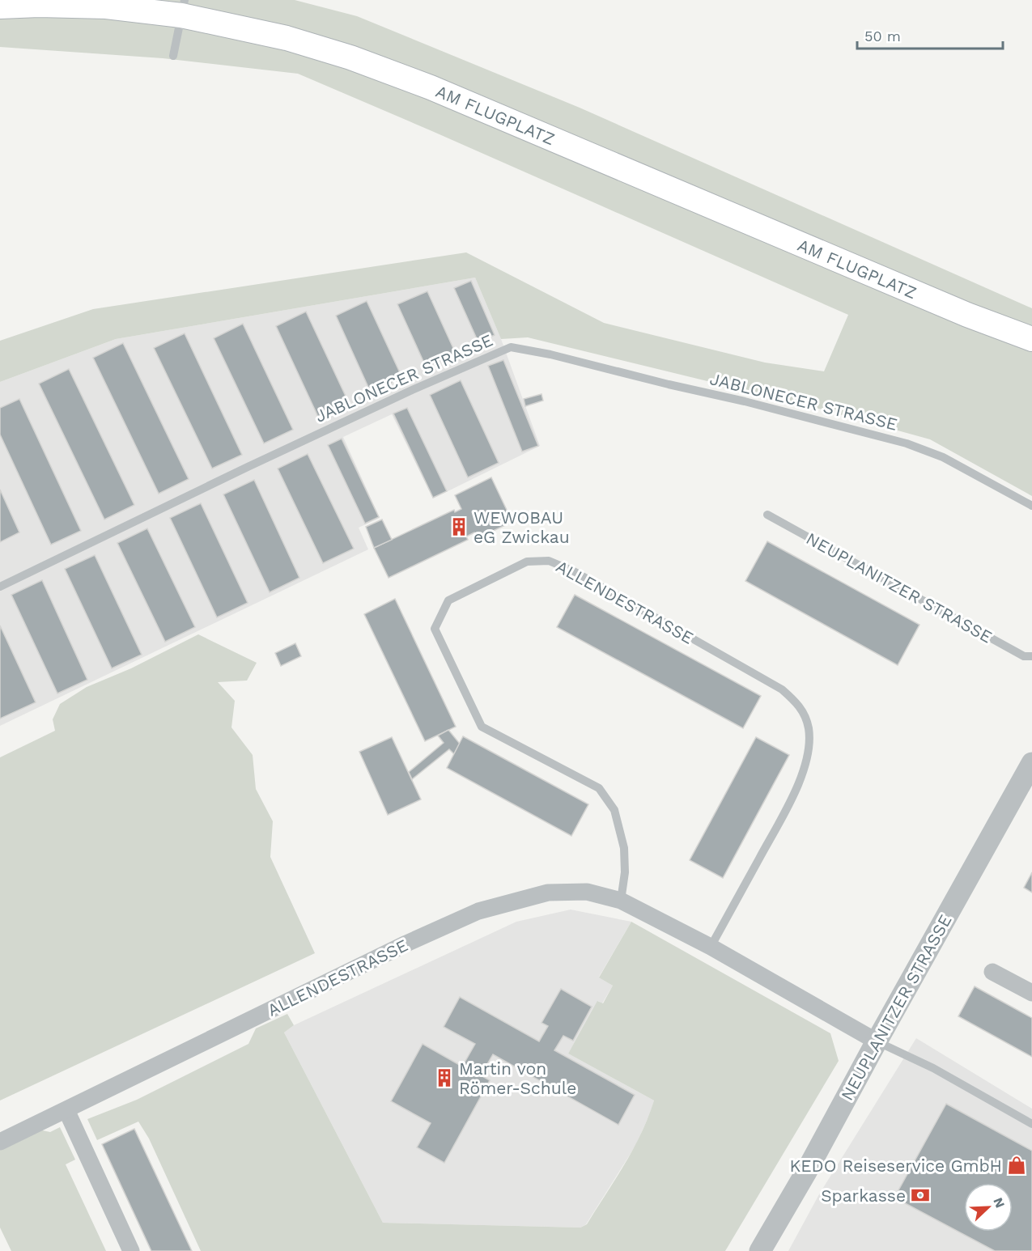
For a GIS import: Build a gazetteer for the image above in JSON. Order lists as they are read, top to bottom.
{
  "streets": {
    "main road": ["AM FLUGPLATZ"],
    "street": ["NEUPLANITZER STRASSE", "ALLENDESTRASSE"],
    "lane": ["JABLONECER STRASSE"]
  },
  "crossings": [
    ["NEUPLANITZER STRASSE", "ALLENDESTRASSE"]
  ],
  "places": {
    "building": ["WEWOBAU eG Zwickau", "Martin von Römer-Schule"],
    "shop": ["KEDO Reiseservice GmbH"],
    "bank": ["Sparkasse"]
  },
  "scale_bar": "50 m",
  "north": "top right"
}
